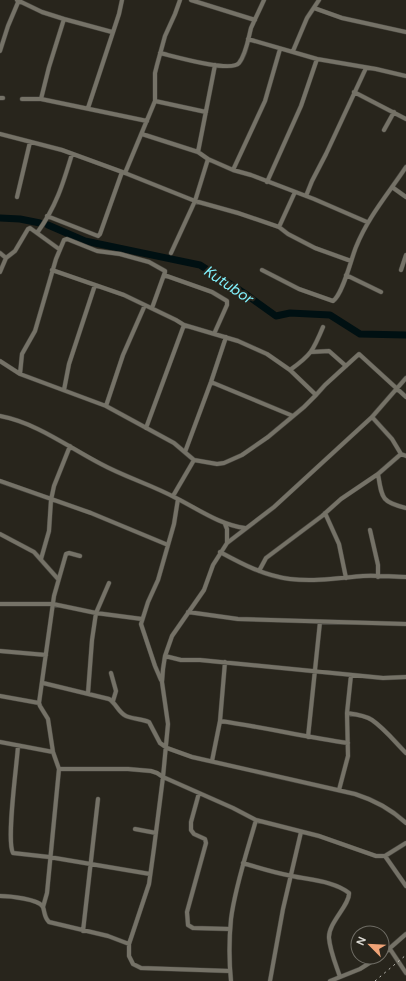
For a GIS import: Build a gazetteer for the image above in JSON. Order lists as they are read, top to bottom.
{
  "water": ["Kutubor"],
  "north": "top left"
}
